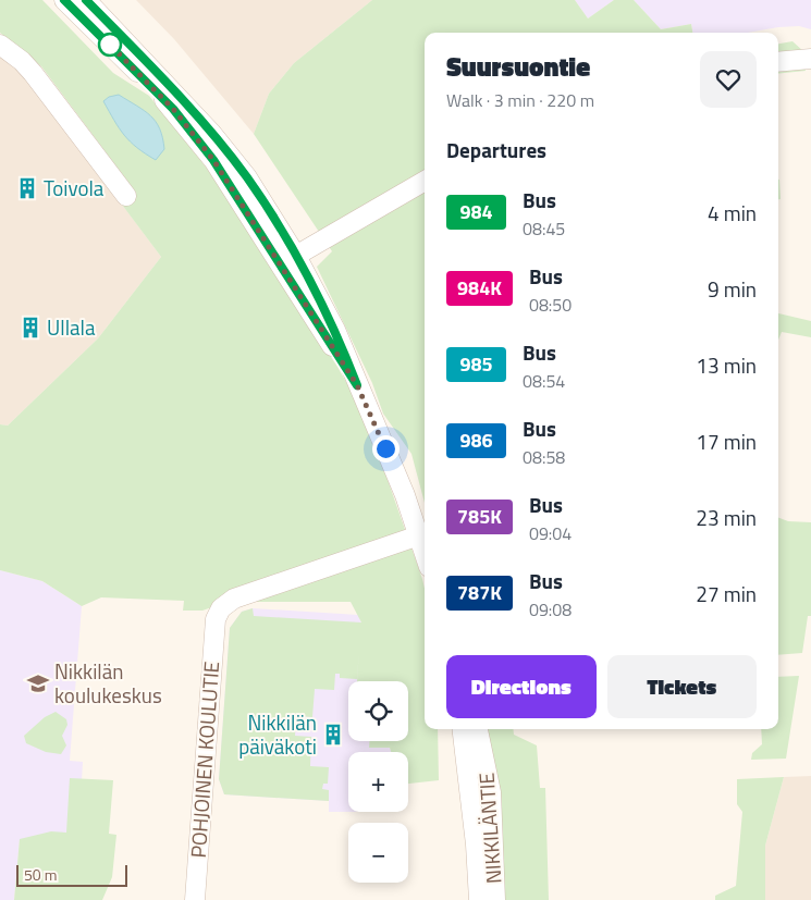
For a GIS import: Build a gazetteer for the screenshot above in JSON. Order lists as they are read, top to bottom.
{
  "streets": {
    "street": ["POHJOINEN KOULUTIE", "NIKKILÄNTIE"]
  },
  "places": {
    "building": ["Toivola", "Ullala", "Nikkilän päiväkoti"],
    "school or university": ["Nikkilän koulukeskus"]
  },
  "lines": ["bus line 984"],
  "scale_bar": "50 m",
  "page": {
    "heading": [
      ["Suursuontie", "Walk · 3 min · 220 m"],
      "Departures"
    ],
    "list": [
      {
        "mark": "984",
        "name": "Bus",
        "note": "08:45",
        "value": "4 min"
      },
      {
        "mark": "984K",
        "name": "Bus",
        "note": "08:50",
        "value": "9 min"
      },
      {
        "mark": "985",
        "name": "Bus",
        "note": "08:54",
        "value": "13 min"
      },
      {
        "mark": "986",
        "name": "Bus",
        "note": "08:58",
        "value": "17 min"
      },
      {
        "mark": "785K",
        "name": "Bus",
        "note": "09:04",
        "value": "23 min"
      },
      {
        "mark": "787K",
        "name": "Bus",
        "note": "09:08",
        "value": "27 min"
      }
    ],
    "buttons": ["Directions", "Tickets"],
    "map_buttons": ["+", "−"],
    "scale": "50 m"
  }
}
